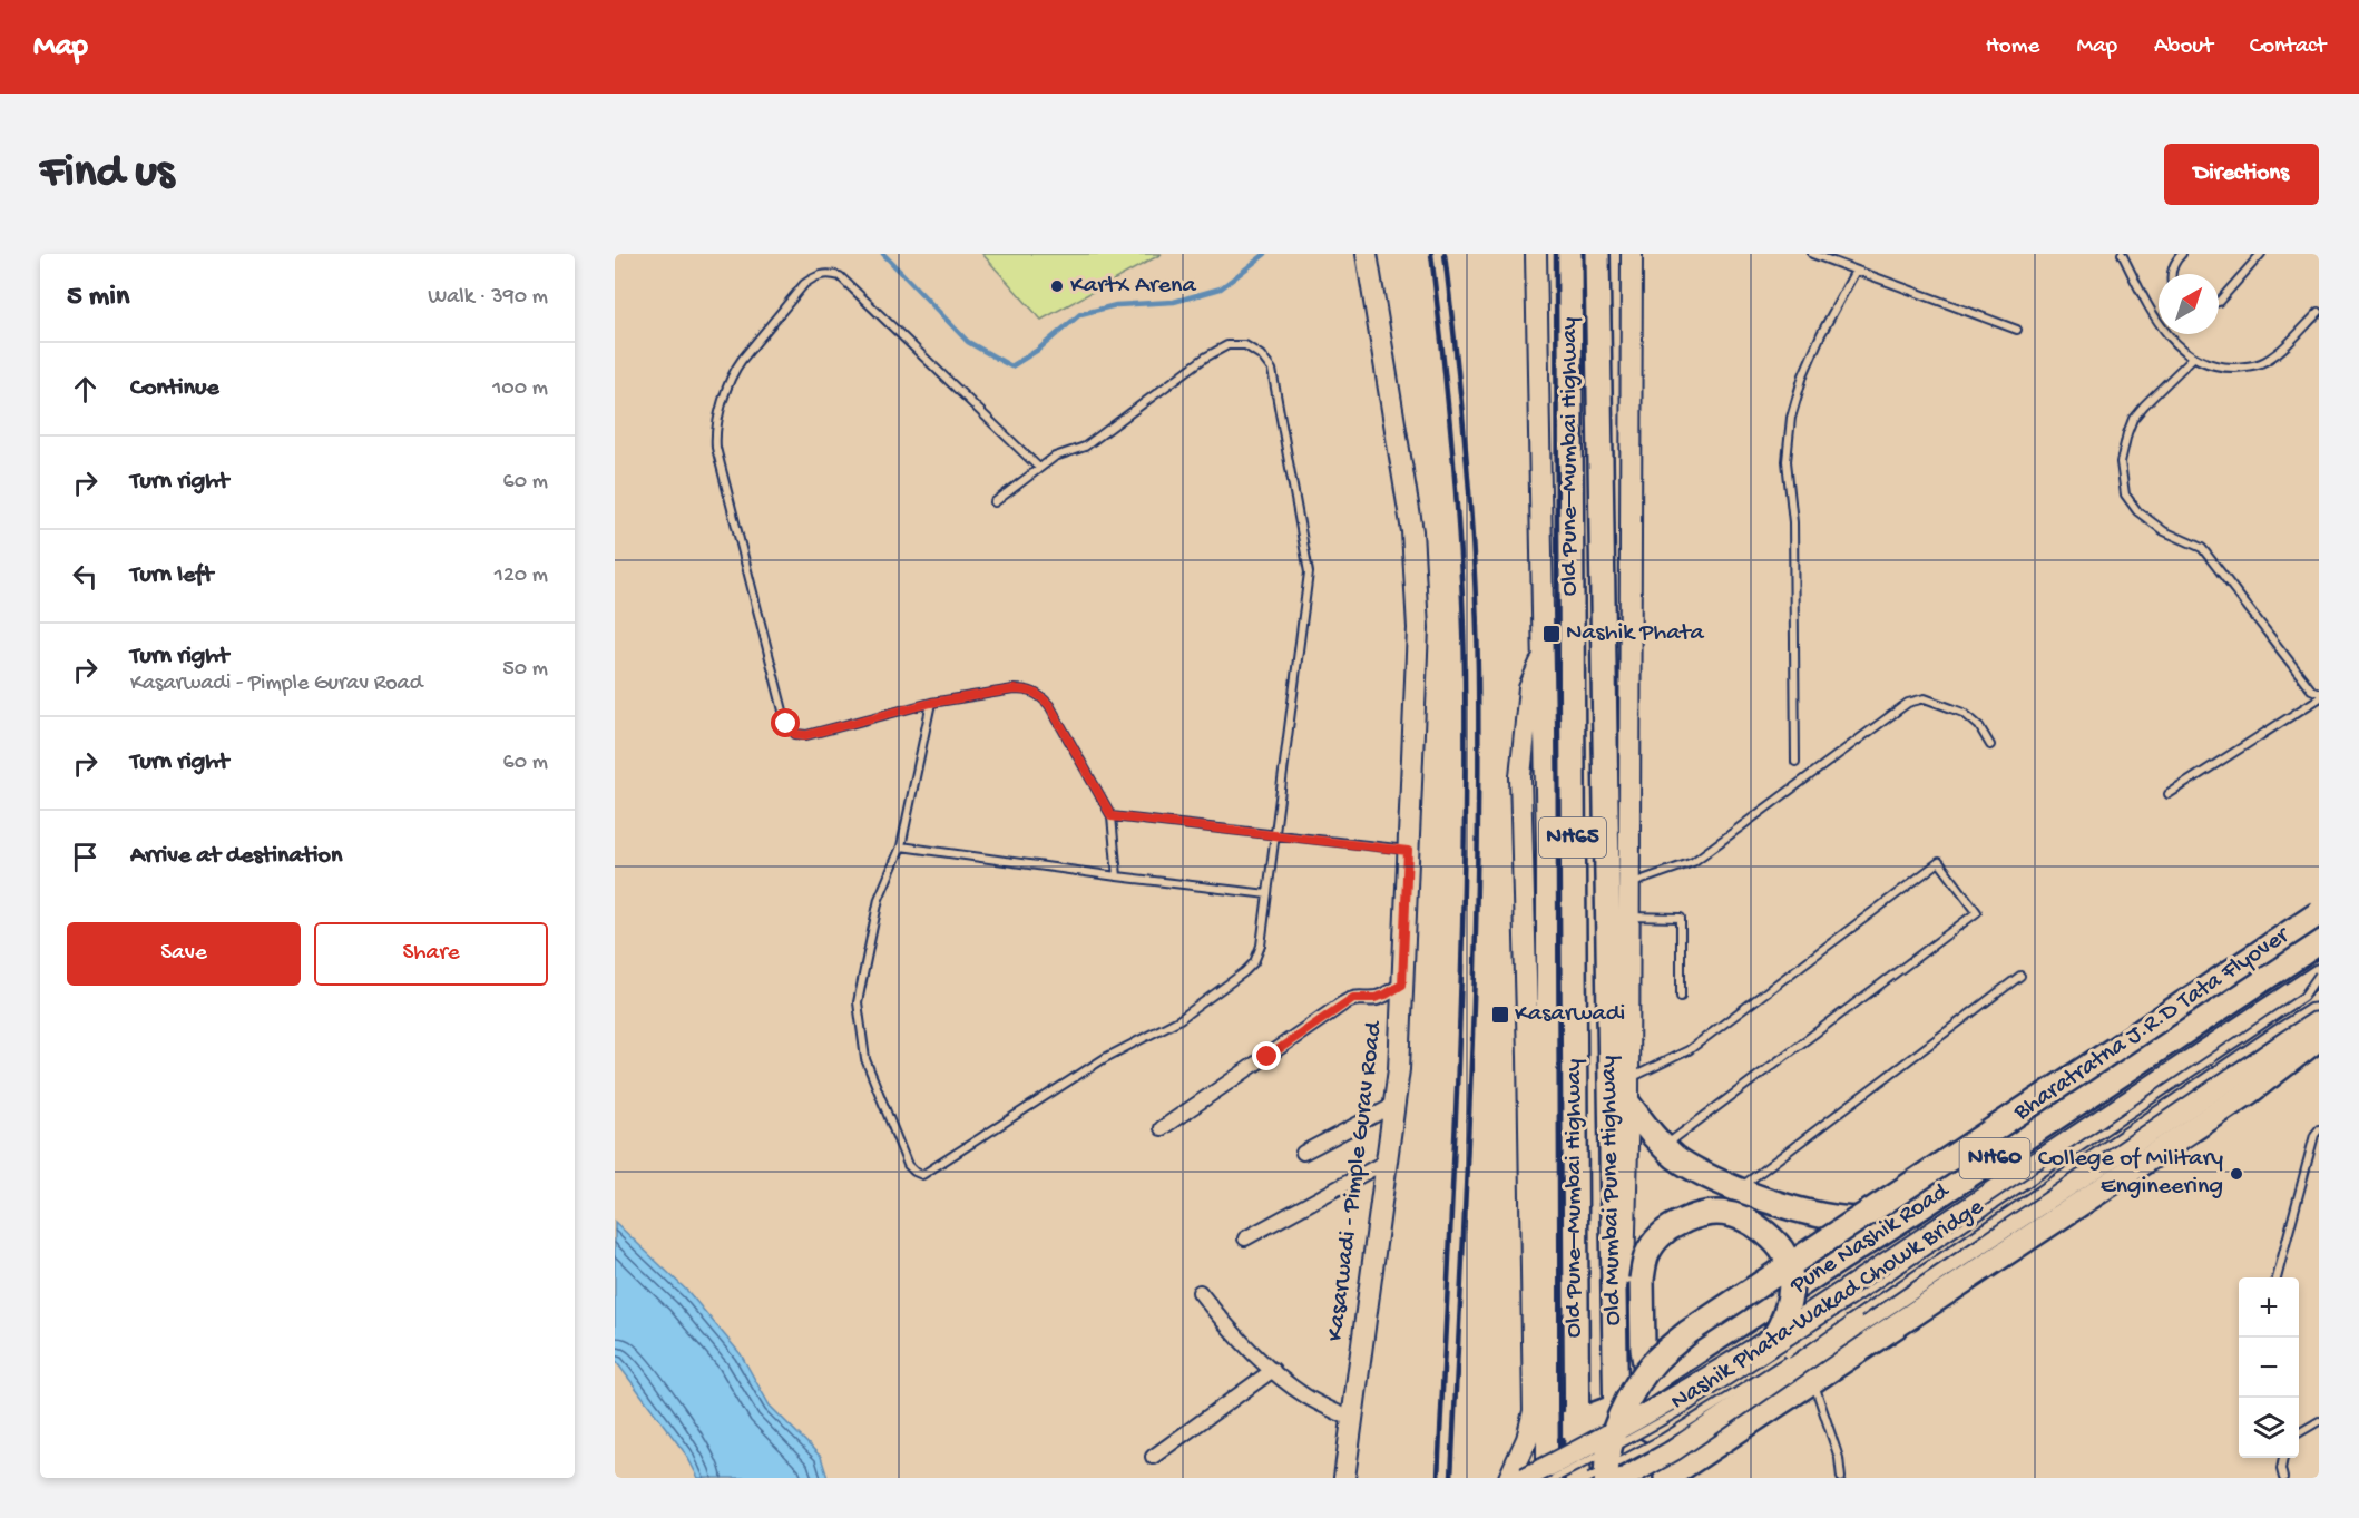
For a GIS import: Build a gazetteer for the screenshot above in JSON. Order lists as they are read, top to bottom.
{
  "streets": {
    "highway": [
      "Old Pune–Mumbai Highway",
      "NH65",
      "Bharatratna J.R.D Tata Flyover",
      "NH60",
      "Old Mumbai Pune Highway",
      "Pune Nashik Road"
    ],
    "main road": ["Kasarwadi - Pimple Gurav Road"],
    "lane": ["Nashik Phata-Wakad Chowk Bridge"]
  },
  "crossings": [
    ["Old Pune–Mumbai Highway", "Pune Nashik Road"],
    ["Bharatratna J.R.D Tata Flyover", "Nashik Phata-Wakad Chowk Bridge"],
    ["Old Mumbai Pune Highway", "Pune Nashik Road"]
  ],
  "places": {
    "other": ["KartX Arena", "College of Military Engineering"],
    "transit": ["Nashik Phata", "Kasarwadi"]
  },
  "north": "top right",
  "page": {
    "header": "Map",
    "nav": [
      "Home",
      "Map",
      "About",
      "Contact"
    ],
    "buttons": [
      "Directions",
      ["Save", "Share"]
    ],
    "title": "Find us",
    "heading": ["5 min", "Walk · 390 m"],
    "list": [
      ["Continue", "100 m"],
      ["Turn right", "60 m"],
      ["Turn left", "120 m"],
      ["Turn right", "Kasarwadi - Pimple Gurav Road", "50 m"],
      ["Turn right", "60 m"],
      "Arrive at destination"
    ],
    "map_buttons": ["+", "−"]
  }
}
